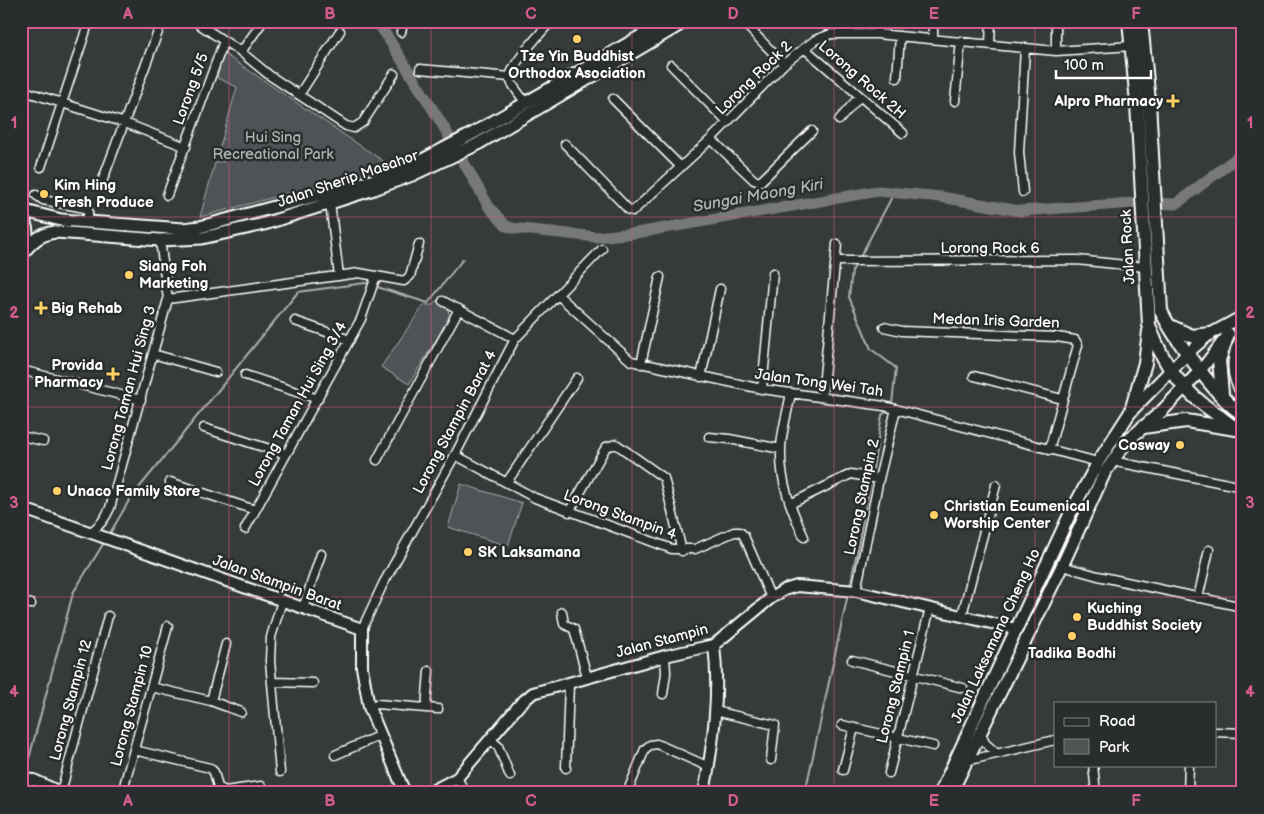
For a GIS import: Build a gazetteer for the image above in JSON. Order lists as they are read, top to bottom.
{
  "streets": {
    "main road": ["Jalan Sherip Masahor", "Jalan Rock", "Jalan Laksamana Cheng Ho"],
    "street": [
      "Lorong Rock 2",
      "Lorong Rock 2H",
      "Lorong 5/5",
      "Lorong Rock 6",
      "Medan Iris Garden",
      "Jalan Tong Wei Tah",
      "Lorong Taman Hui Sing 3",
      "Lorong Taman Hui Sing 3/4",
      "Lorong Stampin Barat 4",
      "Lorong Stampin 2",
      "Lorong Stampin 4",
      "Jalan Stampin Barat",
      "Jalan Stampin",
      "Lorong Stampin 1",
      "Lorong Stampin 12",
      "Lorong Stampin 10"
    ]
  },
  "crossings": [
    ["Lorong Rock 2", "Lorong Rock 2H"],
    ["Lorong Rock 2", "Jalan Rock"],
    ["Jalan Sherip Masahor", "Lorong Taman Hui Sing 3"],
    ["Jalan Rock", "Lorong Rock 6"],
    ["Jalan Rock", "Jalan Laksamana Cheng Ho"],
    ["Medan Iris Garden", "Jalan Tong Wei Tah"],
    ["Jalan Tong Wei Tah", "Lorong Stampin Barat 4"],
    ["Jalan Tong Wei Tah", "Lorong Stampin 2"],
    ["Jalan Tong Wei Tah", "Jalan Laksamana Cheng Ho"],
    ["Lorong Taman Hui Sing 3", "Jalan Stampin Barat"],
    ["Lorong Stampin Barat 4", "Lorong Stampin 4"],
    ["Lorong Stampin Barat 4", "Jalan Stampin Barat"],
    ["Lorong Stampin 2", "Jalan Stampin"],
    ["Lorong Stampin 4", "Jalan Stampin"],
    ["Jalan Laksamana Cheng Ho", "Jalan Stampin"],
    ["Jalan Stampin", "Lorong Stampin 1"]
  ],
  "water": ["Sungai Maong Kiri"],
  "parks": ["Hui Sing Recreational Park"],
  "places": {
    "other": [
      "Tze Yin Buddhist Orthodox Asociation",
      "Kim Hing Fresh Produce",
      "Siang Foh Marketing",
      "Cosway",
      "Unaco Family Store",
      "Christian Ecumenical Worship Center",
      "SK Laksamana",
      "Kuching Buddhist Society",
      "Tadika Bodhi"
    ],
    "health": ["Alpro Pharmacy", "Big Rehab", "Provida Pharmacy"]
  },
  "legend": ["Road", "Park"],
  "scale_bar": "100 m",
  "grid": {
    "columns": [
      "A",
      "B",
      "C",
      "D",
      "E",
      "F"
    ],
    "rows": [
      "1",
      "2",
      "3",
      "4"
    ]
  }
}
